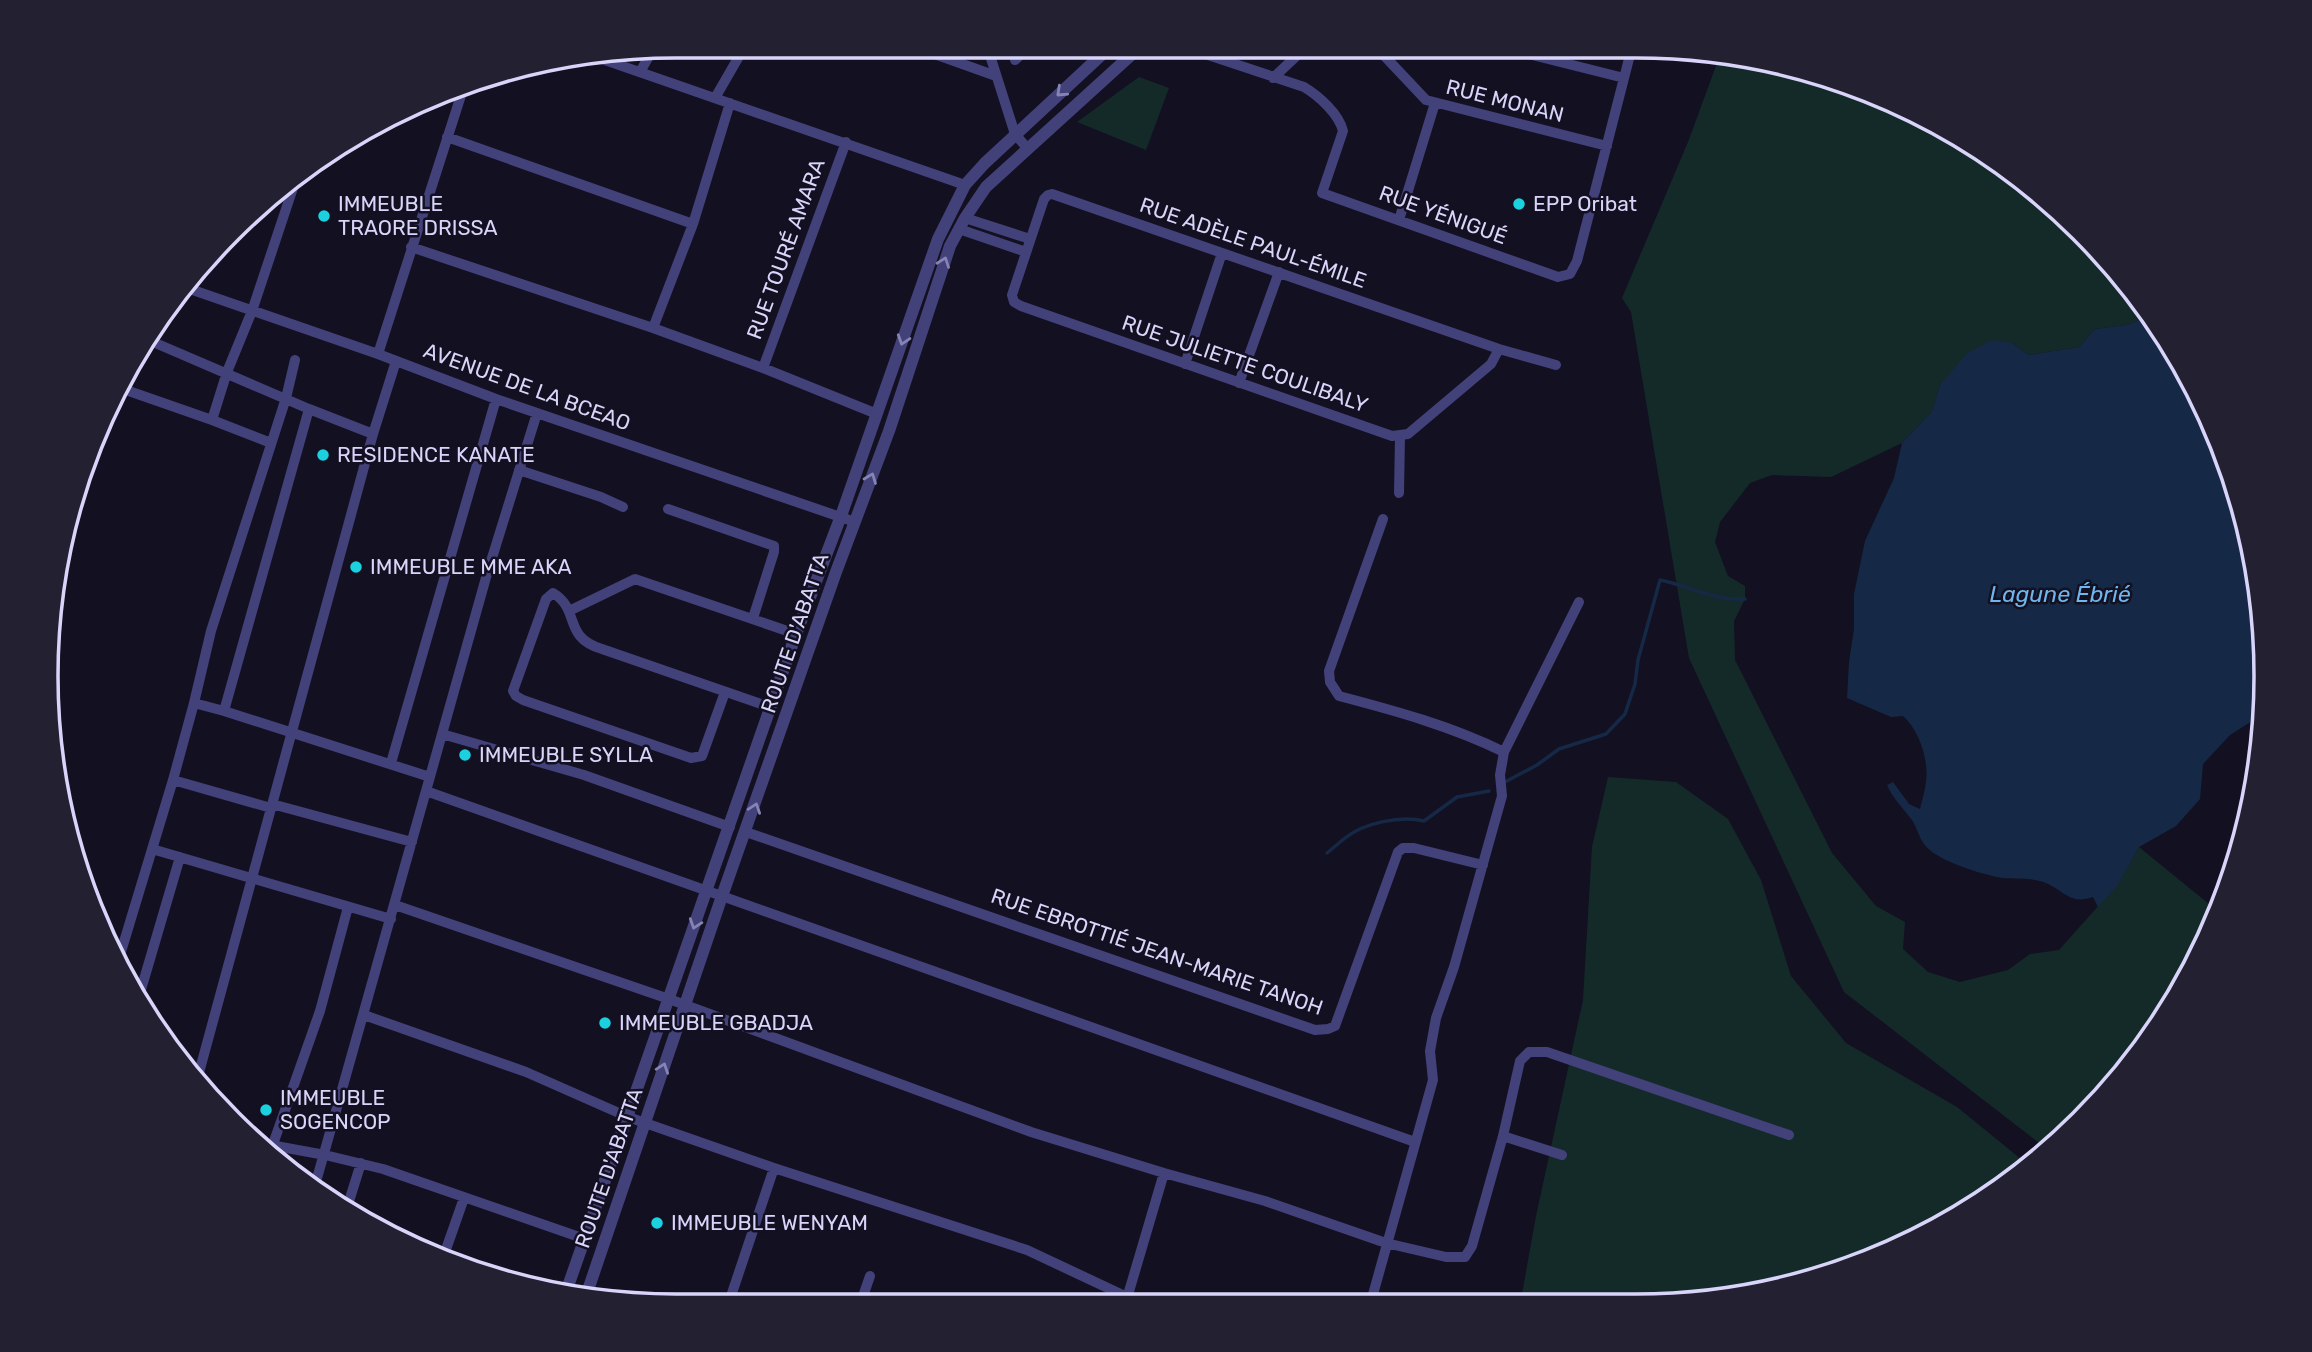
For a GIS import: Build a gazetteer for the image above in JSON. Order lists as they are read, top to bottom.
{
  "streets": {
    "street": [
      "RUE MONAN",
      "RUE YÉNIGUÉ",
      "RUE ADÈLE PAUL-ÉMILE",
      "RUE TOURÉ AMARA",
      "RUE JULIETTE COULIBALY",
      "AVENUE DE LA BCEAO",
      "ROUTE D'ABATTA",
      "RUE EBROTTIÉ JEAN-MARIE TANOH"
    ]
  },
  "crossings": [
    ["RUE MONAN", "RUE YÉNIGUÉ"],
    ["RUE ADÈLE PAUL-ÉMILE", "RUE JULIETTE COULIBALY"],
    ["AVENUE DE LA BCEAO", "ROUTE D'ABATTA"],
    ["ROUTE D'ABATTA", "RUE EBROTTIÉ JEAN-MARIE TANOH"]
  ],
  "water": ["Lagune Ébrié"],
  "places": [
    "EPP Oribat",
    "IMMEUBLE TRAORE DRISSA",
    "RESIDENCE KANATE",
    "IMMEUBLE MME AKA",
    "IMMEUBLE SYLLA",
    "IMMEUBLE GBADJA",
    "IMMEUBLE SOGENCOP",
    "IMMEUBLE WENYAM"
  ]
}
